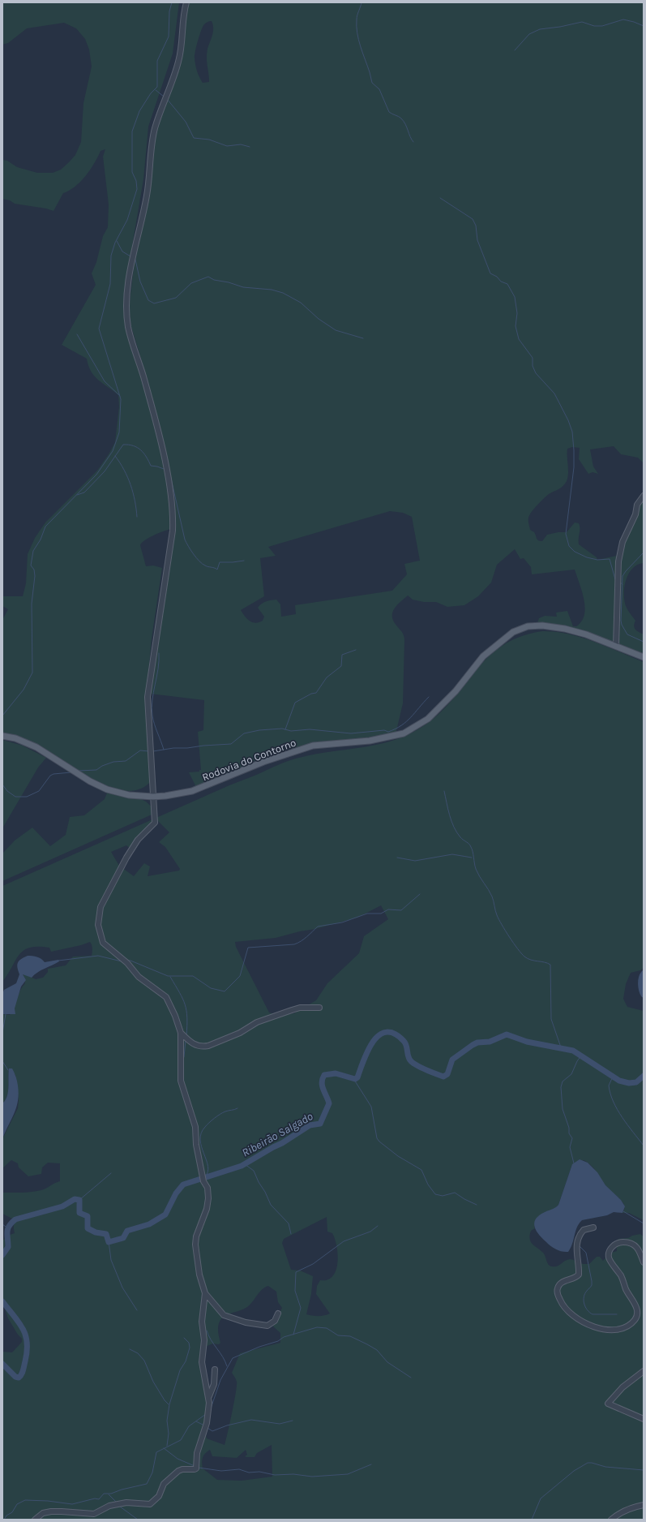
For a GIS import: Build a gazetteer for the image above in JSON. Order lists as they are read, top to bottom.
{
  "streets": {
    "main road": ["Rodovia do Contorno"]
  },
  "water": ["Ribeirão Salgado"]
}
